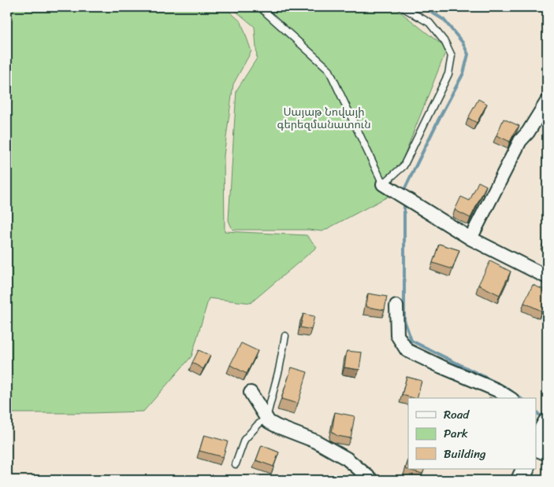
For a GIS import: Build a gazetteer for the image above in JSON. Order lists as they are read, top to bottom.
{
  "parks": ["Սայաթ Նովայի գերեզմանատուն"],
  "legend": ["Road", "Park", "Building"]
}
